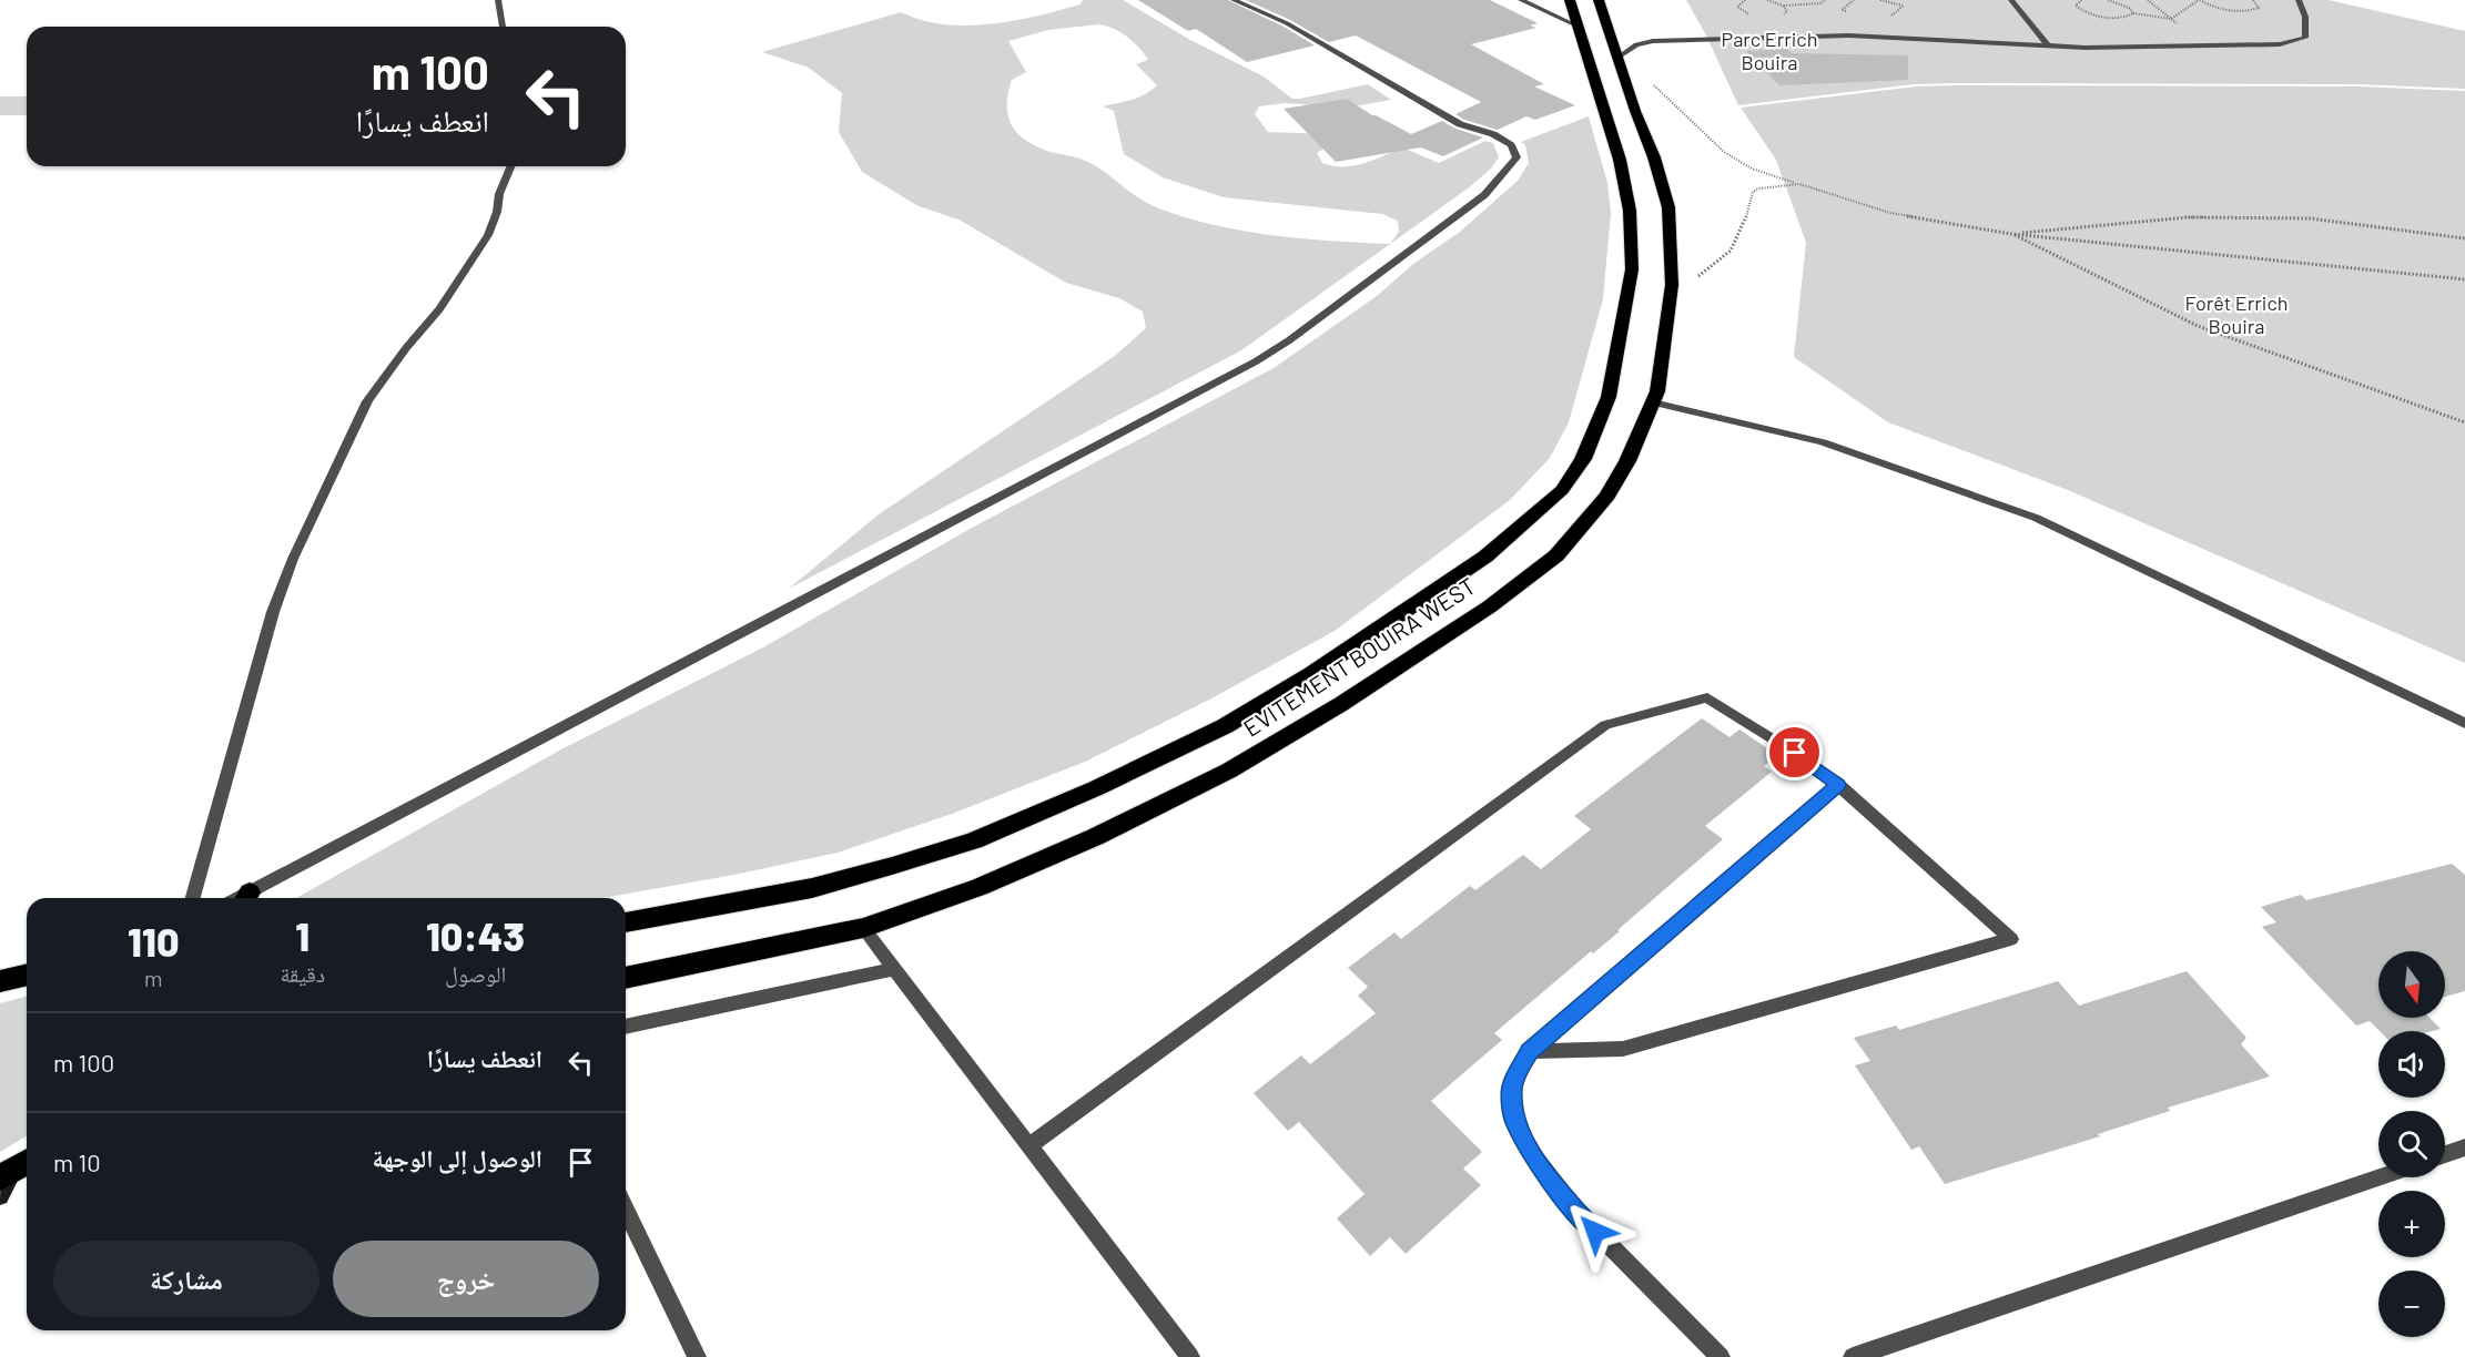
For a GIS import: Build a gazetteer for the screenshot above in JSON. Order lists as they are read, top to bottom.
{
  "streets": {
    "highway": ["EVITEMENT BOUIRA WEST"]
  },
  "parks": ["Parc Errich Bouira", "Forêt Errich Bouira"],
  "north": "bottom",
  "page": {
    "turn": ["100 m", "انعطف يسارًا"],
    "eta": [
      "10:43",
      "الوصول",
      "1",
      "دقيقة",
      "110",
      "m"
    ],
    "map_buttons": ["+", "−"],
    "list": [
      {
        "name": "انعطف يسارًا",
        "value": "100 m"
      },
      {
        "name": "الوصول إلى الوجهة",
        "value": "10 m"
      }
    ],
    "buttons": ["خروج", "مشاركة"]
  }
}
